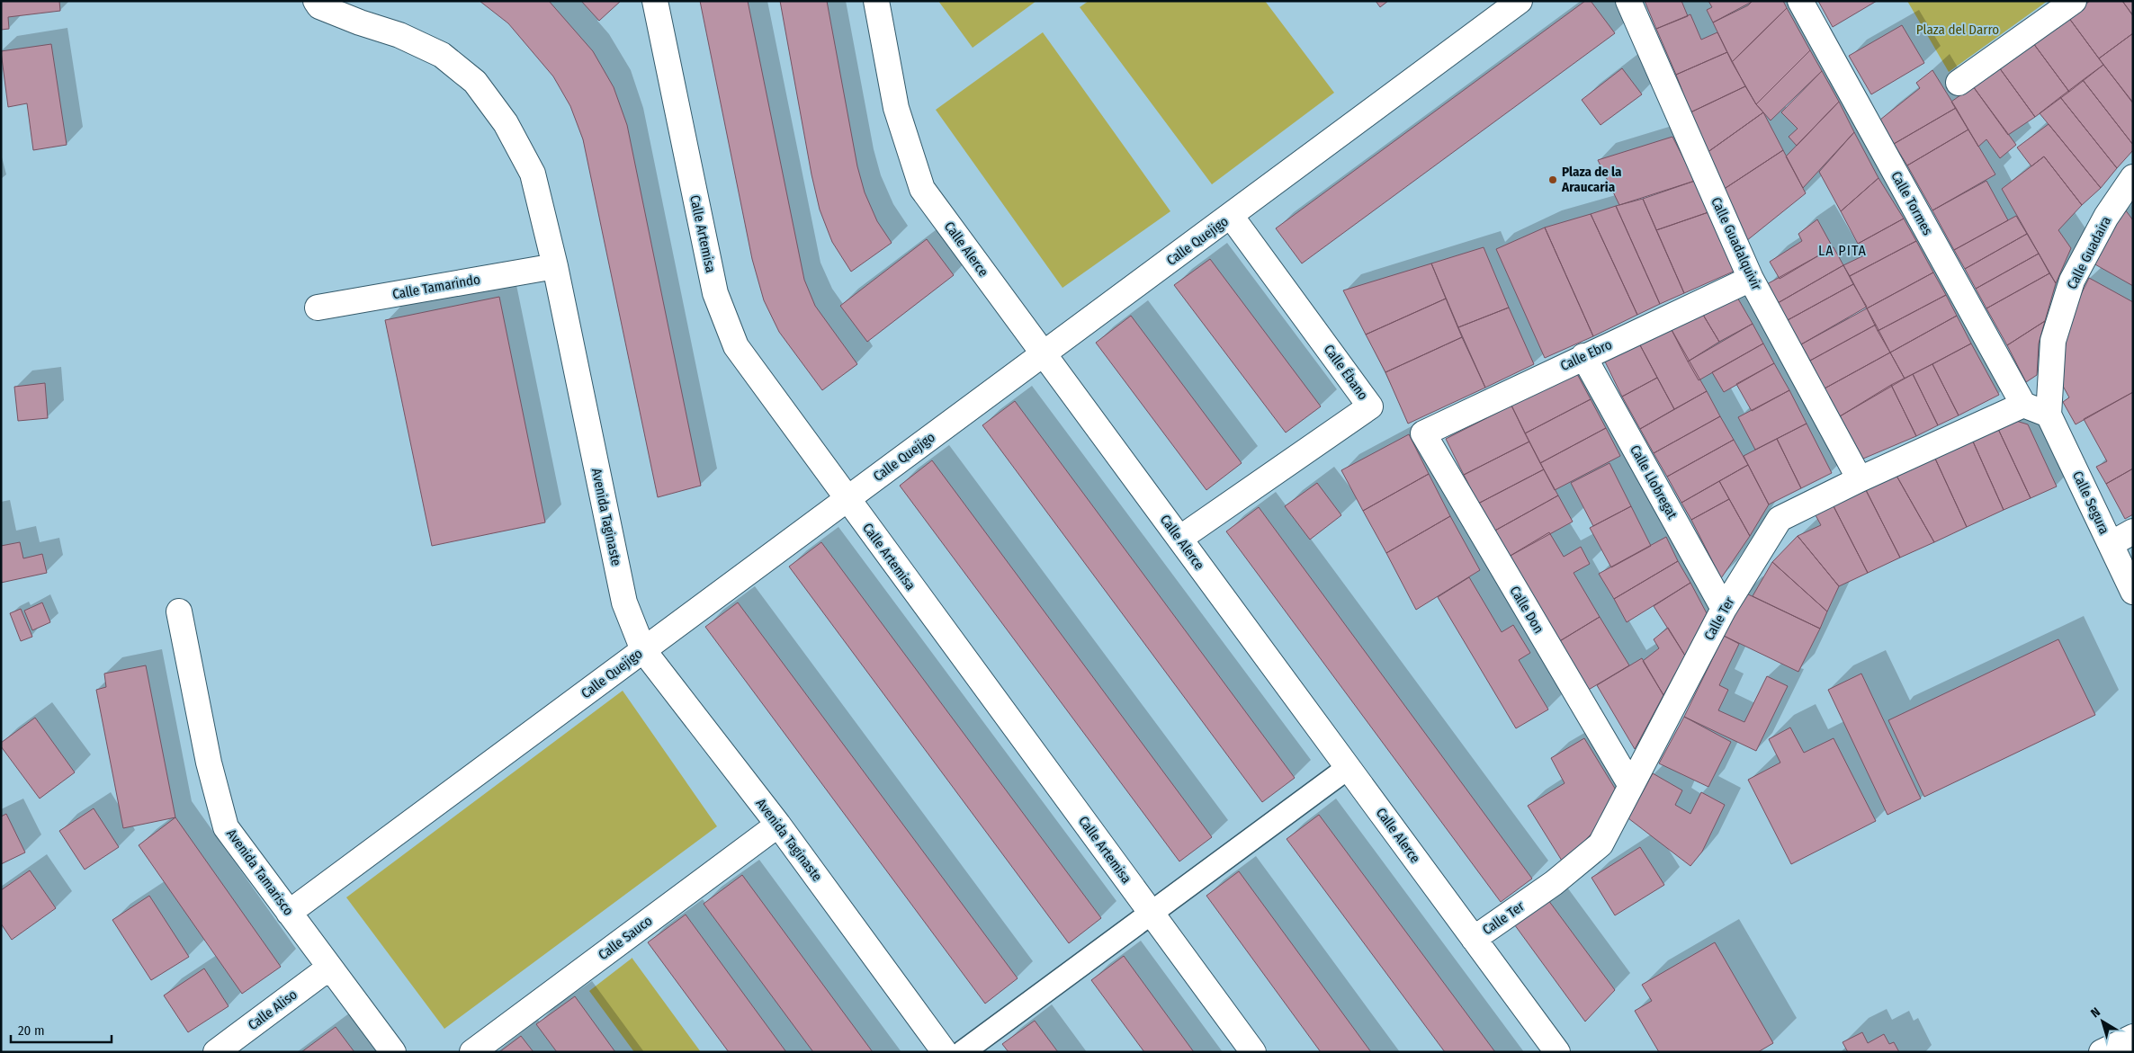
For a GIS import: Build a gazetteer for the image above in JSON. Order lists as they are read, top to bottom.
{
  "streets": {
    "street": [
      "Calle Tormes",
      "Calle Artemisa",
      "Calle Quejigo",
      "Calle Guadalquivir",
      "Calle Alerce",
      "Calle Guadaira",
      "Calle Tamarindo",
      "Calle Ebro",
      "Calle Ébano",
      "Calle Llobregat",
      "Calle Segura",
      "Avenida Taginaste",
      "Calle Don",
      "Calle Ter",
      "Avenida Tamarisco",
      "Calle Sauco",
      "Calle Aliso"
    ]
  },
  "crossings": [
    ["Calle Tormes", "Calle Ter"],
    ["Calle Artemisa", "Calle Quejigo"],
    ["Calle Quejigo", "Calle Alerce"],
    ["Calle Quejigo", "Calle Ébano"],
    ["Calle Quejigo", "Avenida Taginaste"],
    ["Calle Quejigo", "Avenida Tamarisco"],
    ["Calle Guadalquivir", "Calle Ebro"],
    ["Calle Guadalquivir", "Calle Ter"],
    ["Calle Alerce", "Calle Ébano"],
    ["Calle Alerce", "Calle Ter"],
    ["Calle Guadaira", "Calle Segura"],
    ["Calle Tamarindo", "Avenida Taginaste"],
    ["Calle Ebro", "Calle Llobregat"],
    ["Calle Ebro", "Calle Don"],
    ["Calle Llobregat", "Calle Ter"],
    ["Avenida Taginaste", "Calle Sauco"],
    ["Calle Don", "Calle Ter"],
    ["Avenida Tamarisco", "Calle Aliso"]
  ],
  "districts": ["LA PITA"],
  "parks": ["Plaza del Darro"],
  "places": ["Plaza de la Araucaria"],
  "scale_bar": "20 m",
  "north": "top left"
}
